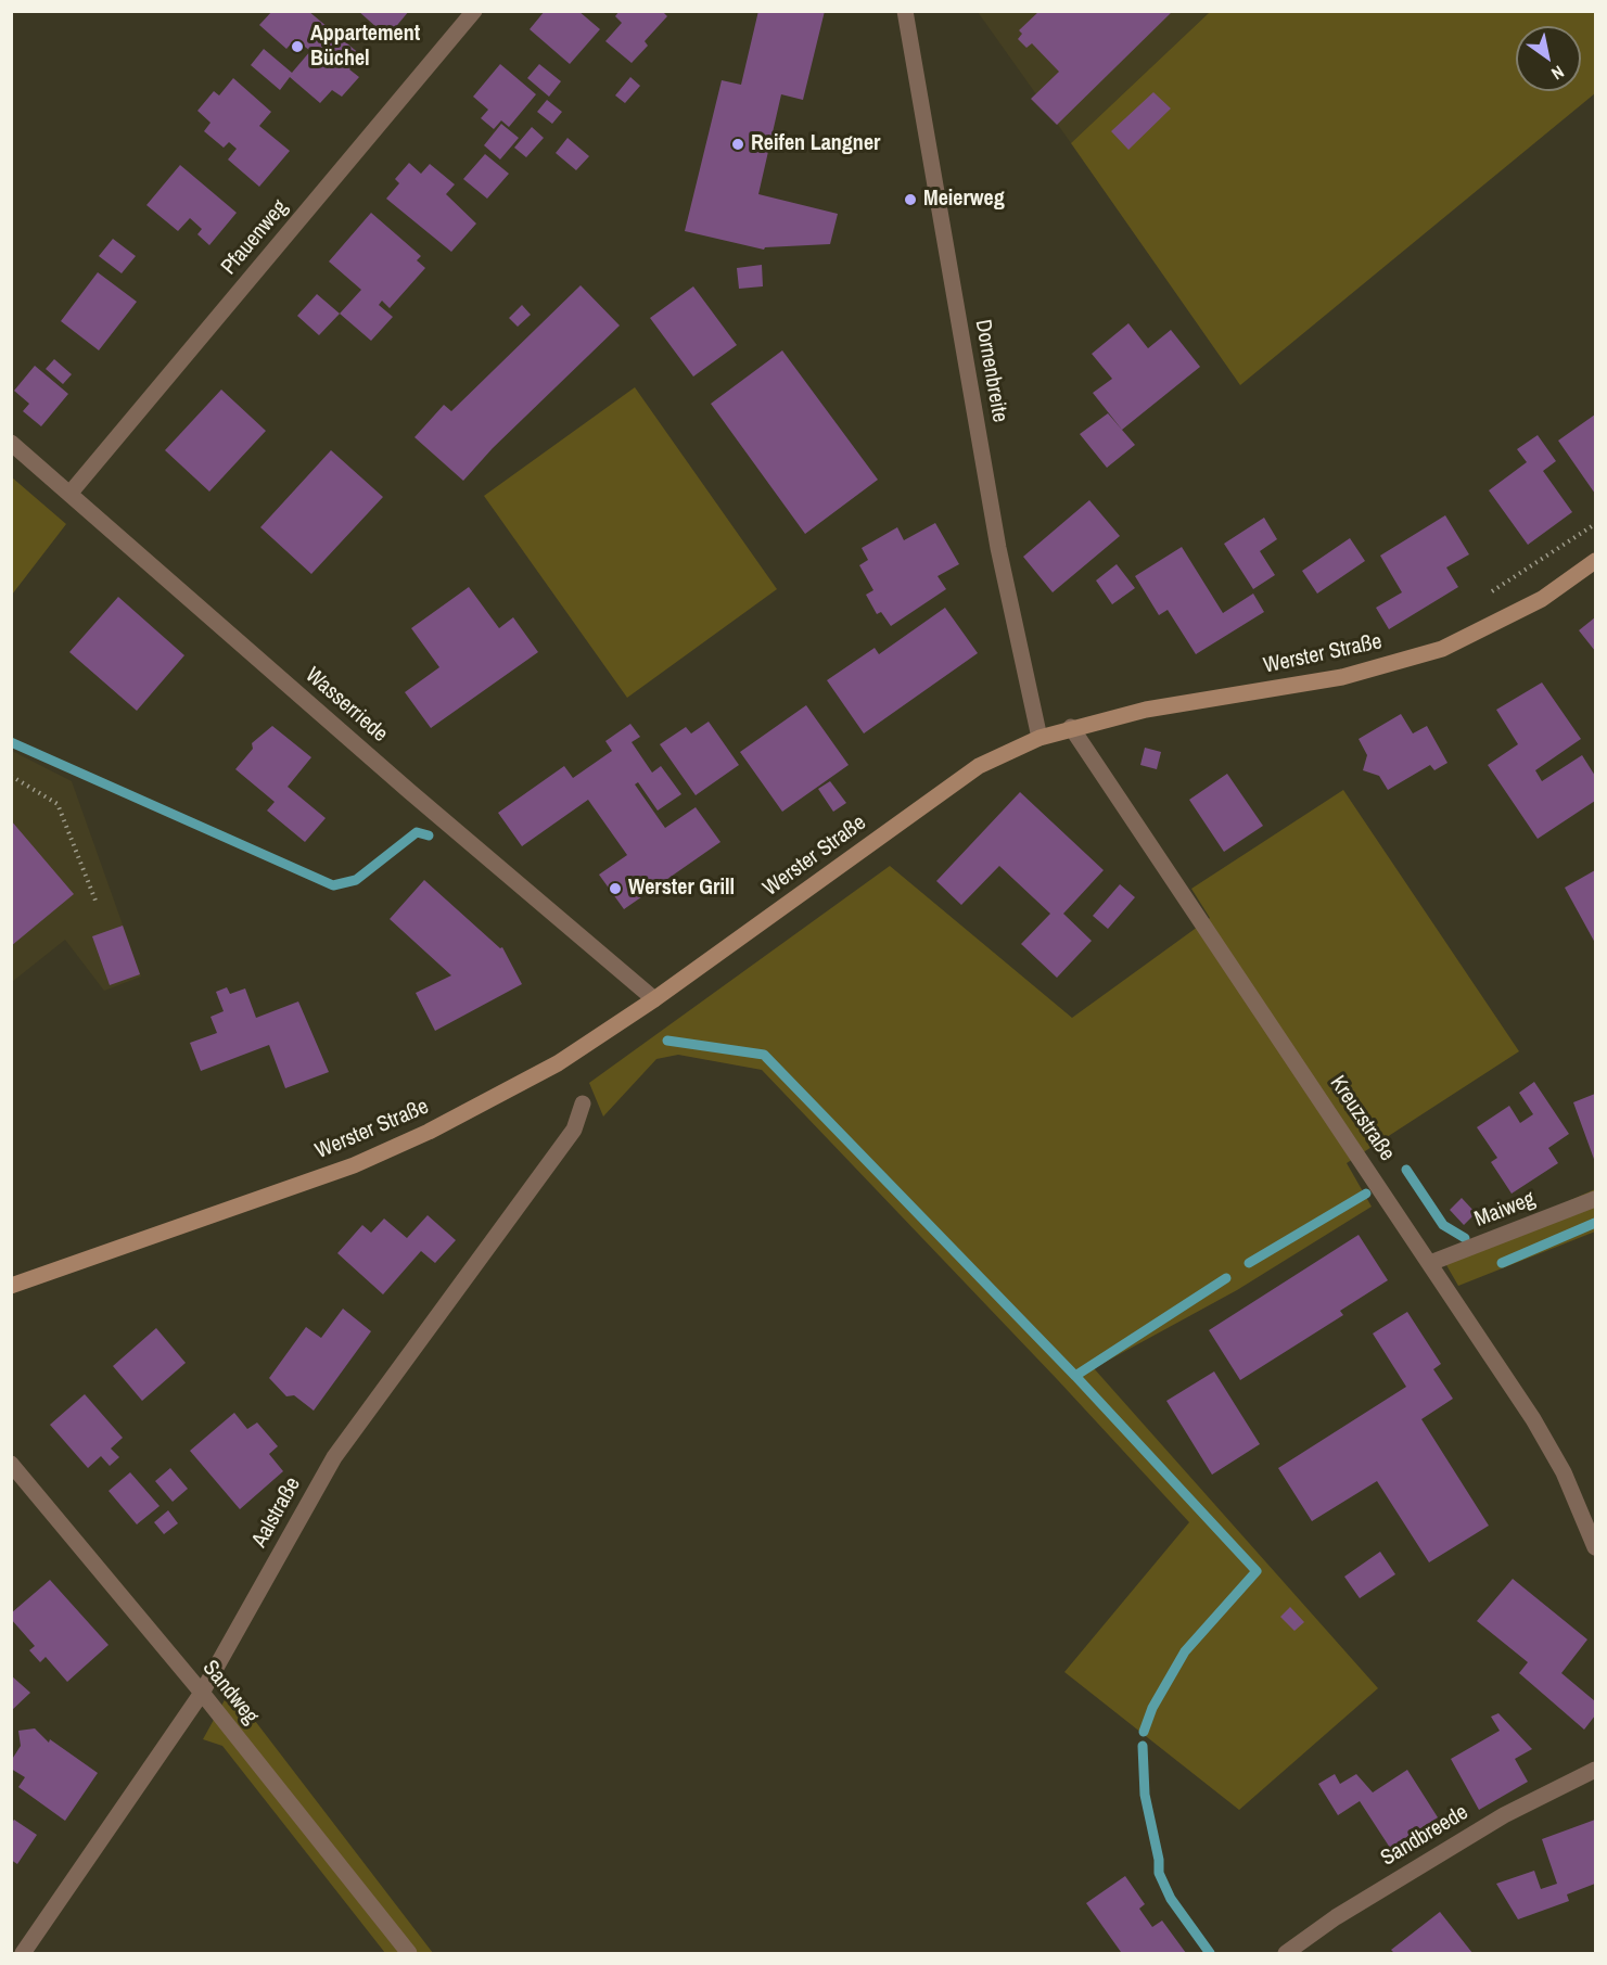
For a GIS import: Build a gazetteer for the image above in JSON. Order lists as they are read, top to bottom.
{
  "streets": {
    "main road": ["Werster Straße"],
    "street": [
      "Pfauenweg",
      "Dornenbreite",
      "Wasserriede",
      "Kreuzstraße",
      "Maiweg",
      "Aalstraße",
      "Sandweg",
      "Sandbreede"
    ]
  },
  "crossings": [
    ["Pfauenweg", "Wasserriede"],
    ["Dornenbreite", "Werster Straße"],
    ["Werster Straße", "Wasserriede"],
    ["Werster Straße", "Kreuzstraße"],
    ["Kreuzstraße", "Maiweg"],
    ["Aalstraße", "Sandweg"]
  ],
  "places": [
    "Appartement Büchel",
    "Reifen Langner",
    "Meierweg",
    "Werster Grill"
  ],
  "north": "bottom right"
}
